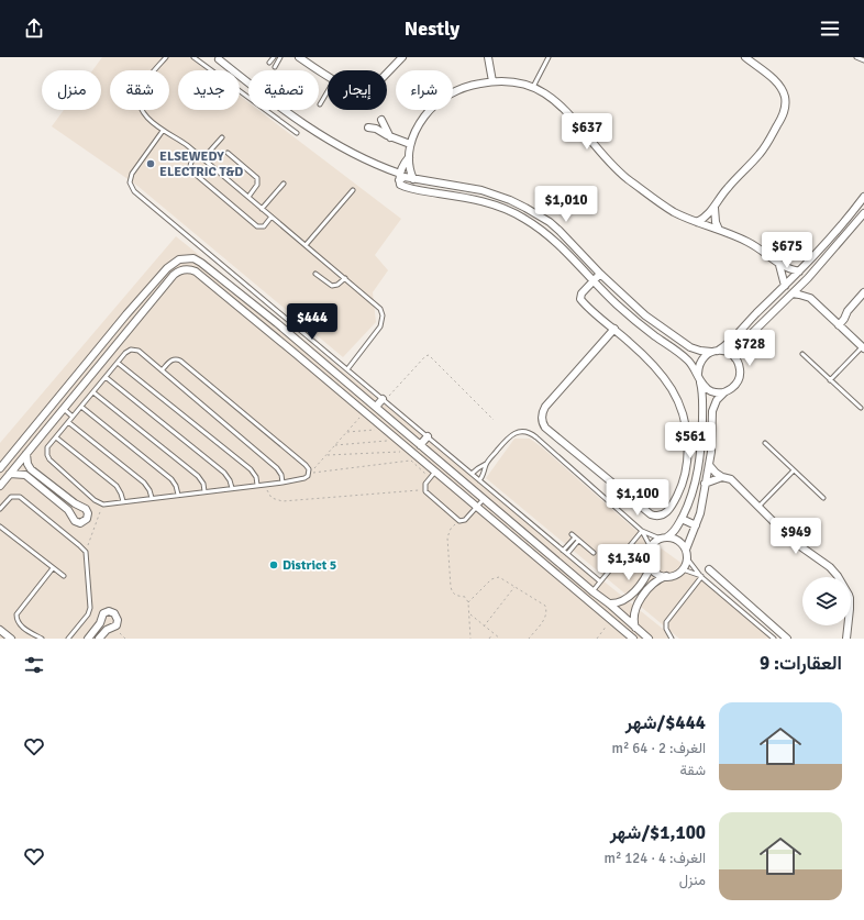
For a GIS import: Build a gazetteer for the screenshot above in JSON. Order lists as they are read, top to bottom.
{
  "places": ["ELSEWEDY ELECTRIC T&D", "District 5"],
  "page": {
    "header": "Nestly",
    "chip": [
      "شراء",
      "إيجار",
      "تصفية",
      "جديد",
      "شقة",
      "منزل"
    ],
    "price": [
      "$637",
      "$1,010",
      "$675",
      "$444",
      "$728",
      "$561",
      "$1,100",
      "$949",
      "$1,340"
    ],
    "heading": "العقارات: 9",
    "list": [
      {
        "name": "$444/شهر",
        "note": "الغرف: 2 · 64 m² · شقة"
      },
      {
        "name": "$1,100/شهر",
        "note": "الغرف: 4 · 124 m² · منزل"
      }
    ]
  }
}
